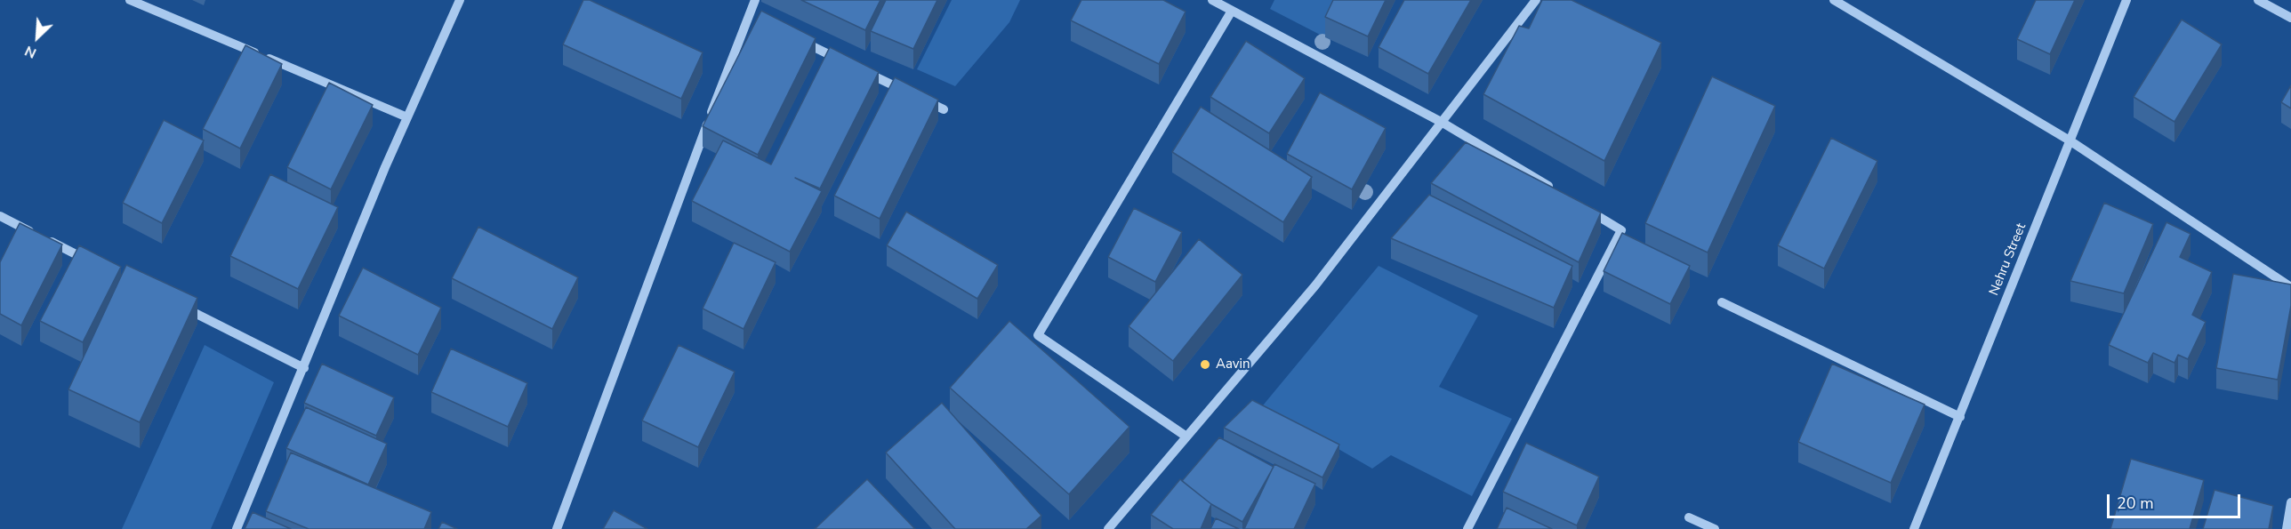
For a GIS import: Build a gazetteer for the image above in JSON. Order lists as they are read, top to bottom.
{
  "streets": {
    "street": ["Nehru Street"]
  },
  "places": ["Aavin"],
  "scale_bar": "20 m",
  "north": "bottom left"
}
